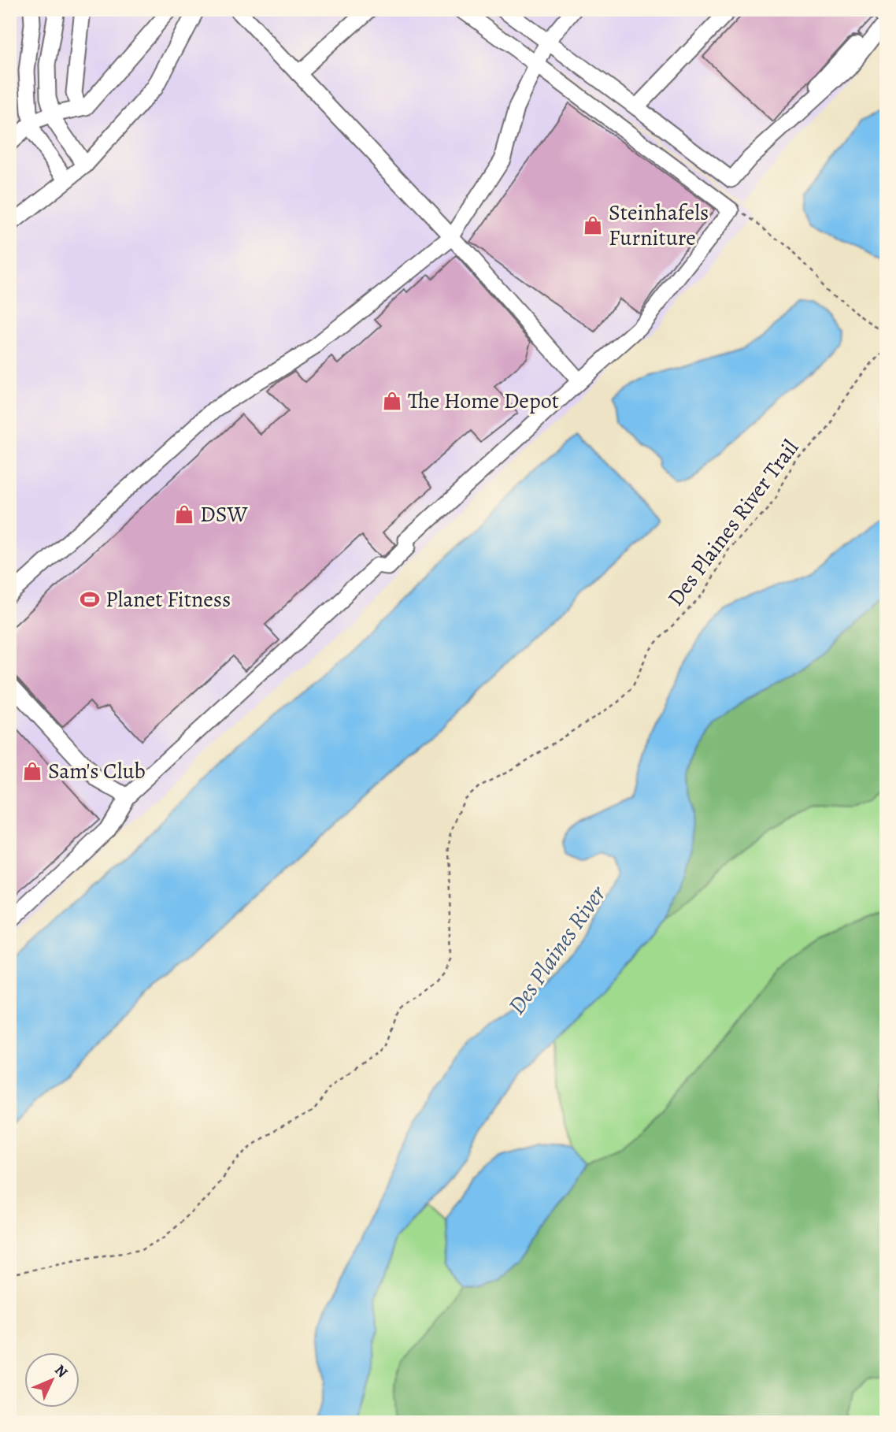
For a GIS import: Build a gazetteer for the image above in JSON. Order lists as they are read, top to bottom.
{
  "streets": {
    "path": ["Des Plaines River Trail"]
  },
  "water": ["Des Plaines River"],
  "places": {
    "shop": [
      "Steinhafels Furniture",
      "The Home Depot",
      "DSW",
      "Sam's Club"
    ],
    "sports": ["Planet Fitness"]
  },
  "north": "top right"
}
